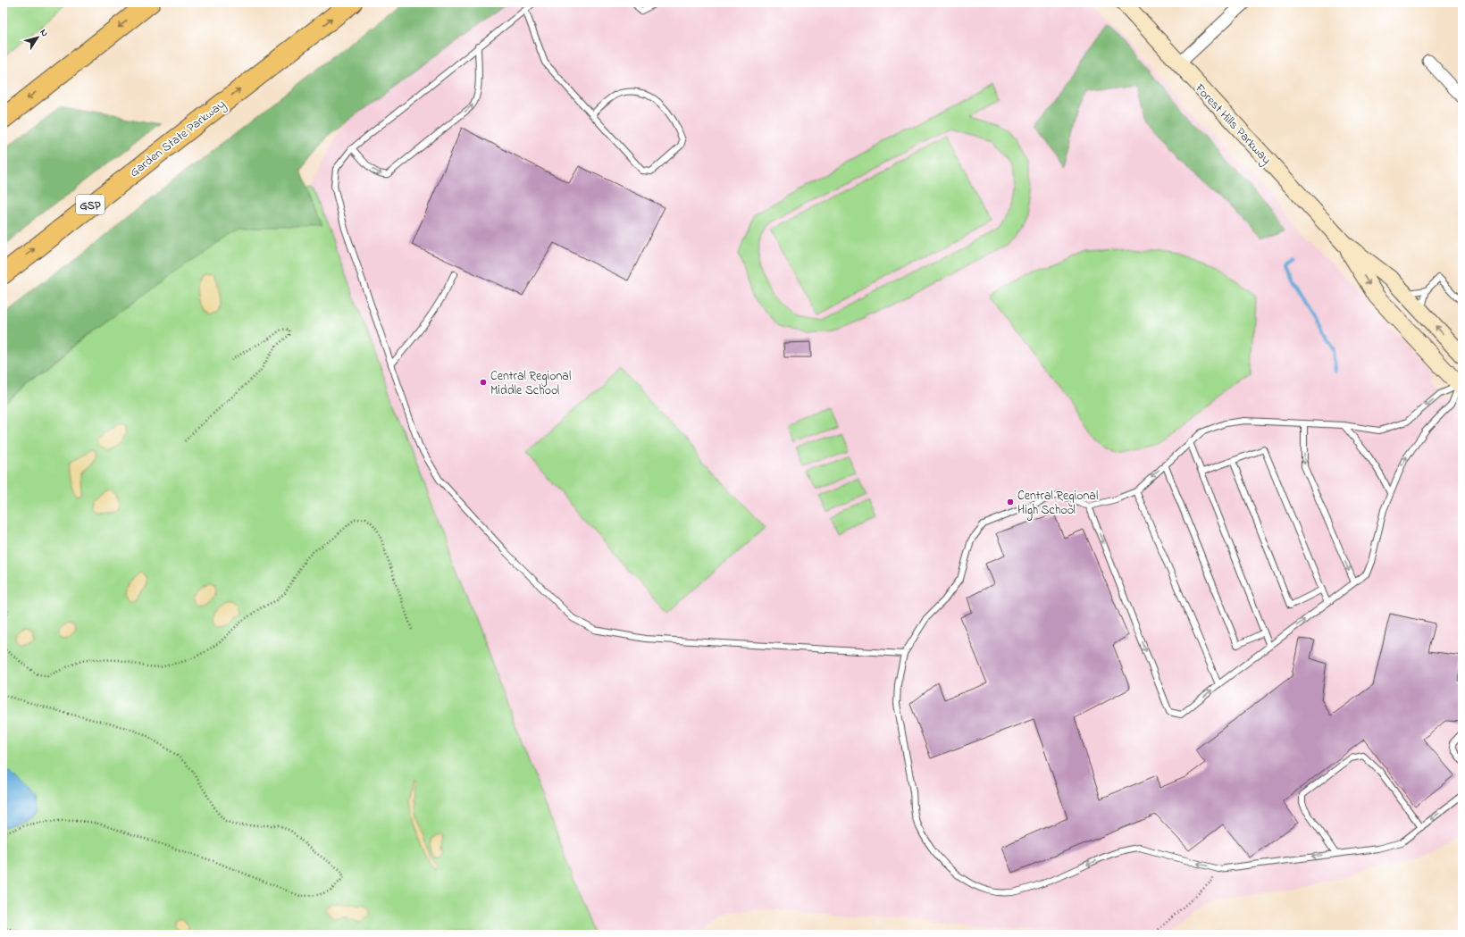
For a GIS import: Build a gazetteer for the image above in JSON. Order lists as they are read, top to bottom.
{
  "streets": {
    "highway": ["Garden State Parkway", "GSP"],
    "main road": ["Forest Hills Parkway"]
  },
  "places": ["Central Regional Middle School", "Central Regional High School"],
  "north": "top right"
}
